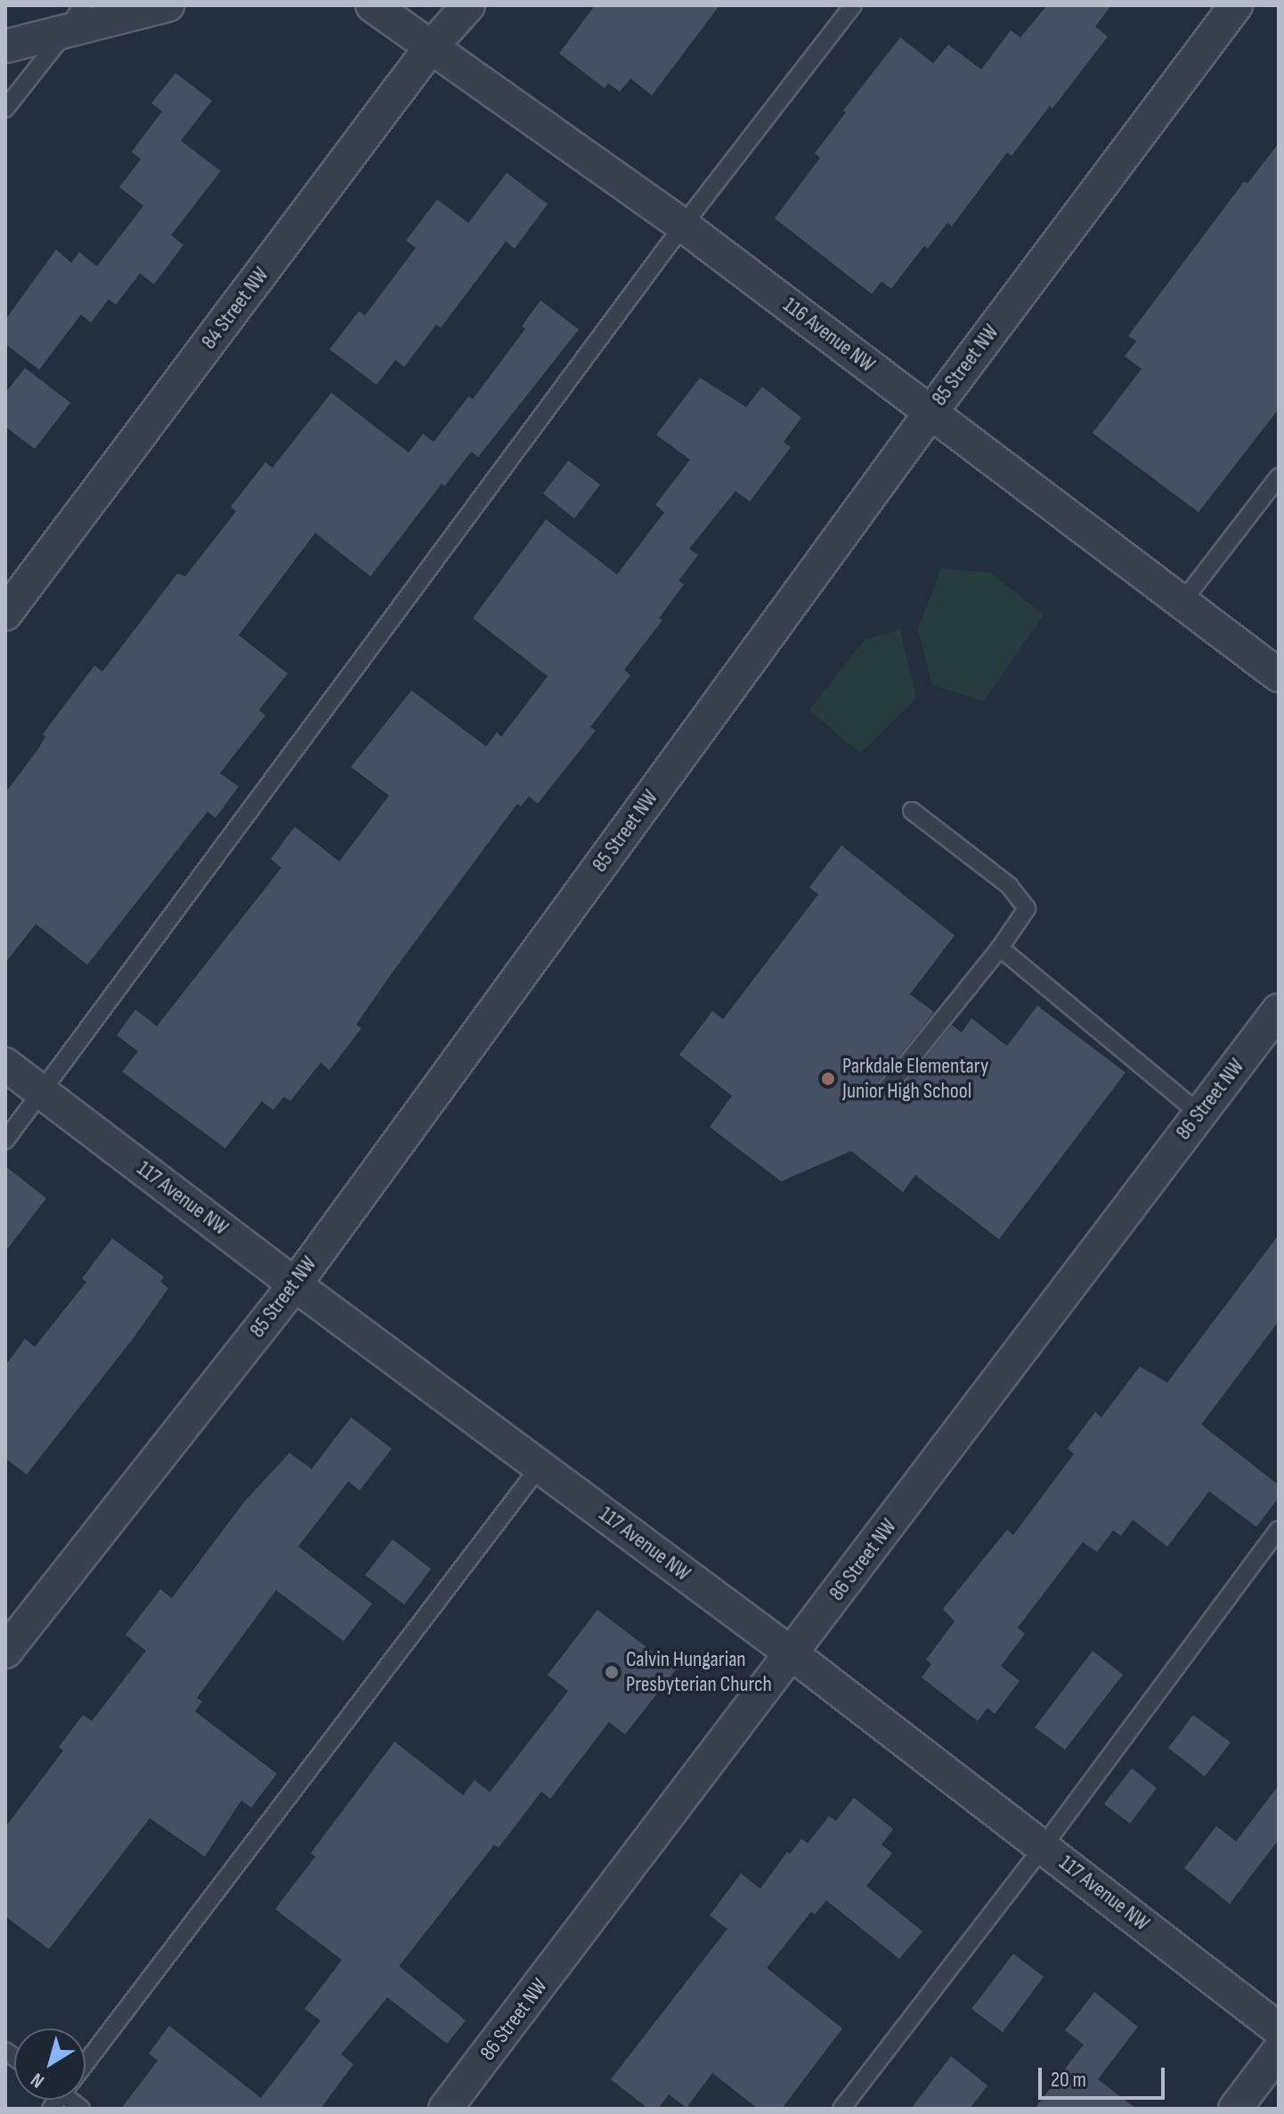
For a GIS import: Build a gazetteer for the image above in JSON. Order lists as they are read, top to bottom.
{
  "streets": {
    "street": [
      "84 Street NW",
      "116 Avenue NW",
      "85 Street NW",
      "86 Street NW",
      "117 Avenue NW"
    ]
  },
  "crossings": [
    ["84 Street NW", "116 Avenue NW"],
    ["116 Avenue NW", "85 Street NW"],
    ["85 Street NW", "117 Avenue NW"],
    ["86 Street NW", "117 Avenue NW"]
  ],
  "places": ["Parkdale Elementary Junior High School", "Calvin Hungarian Presbyterian Church"],
  "scale_bar": "20 m",
  "north": "bottom left"
}
